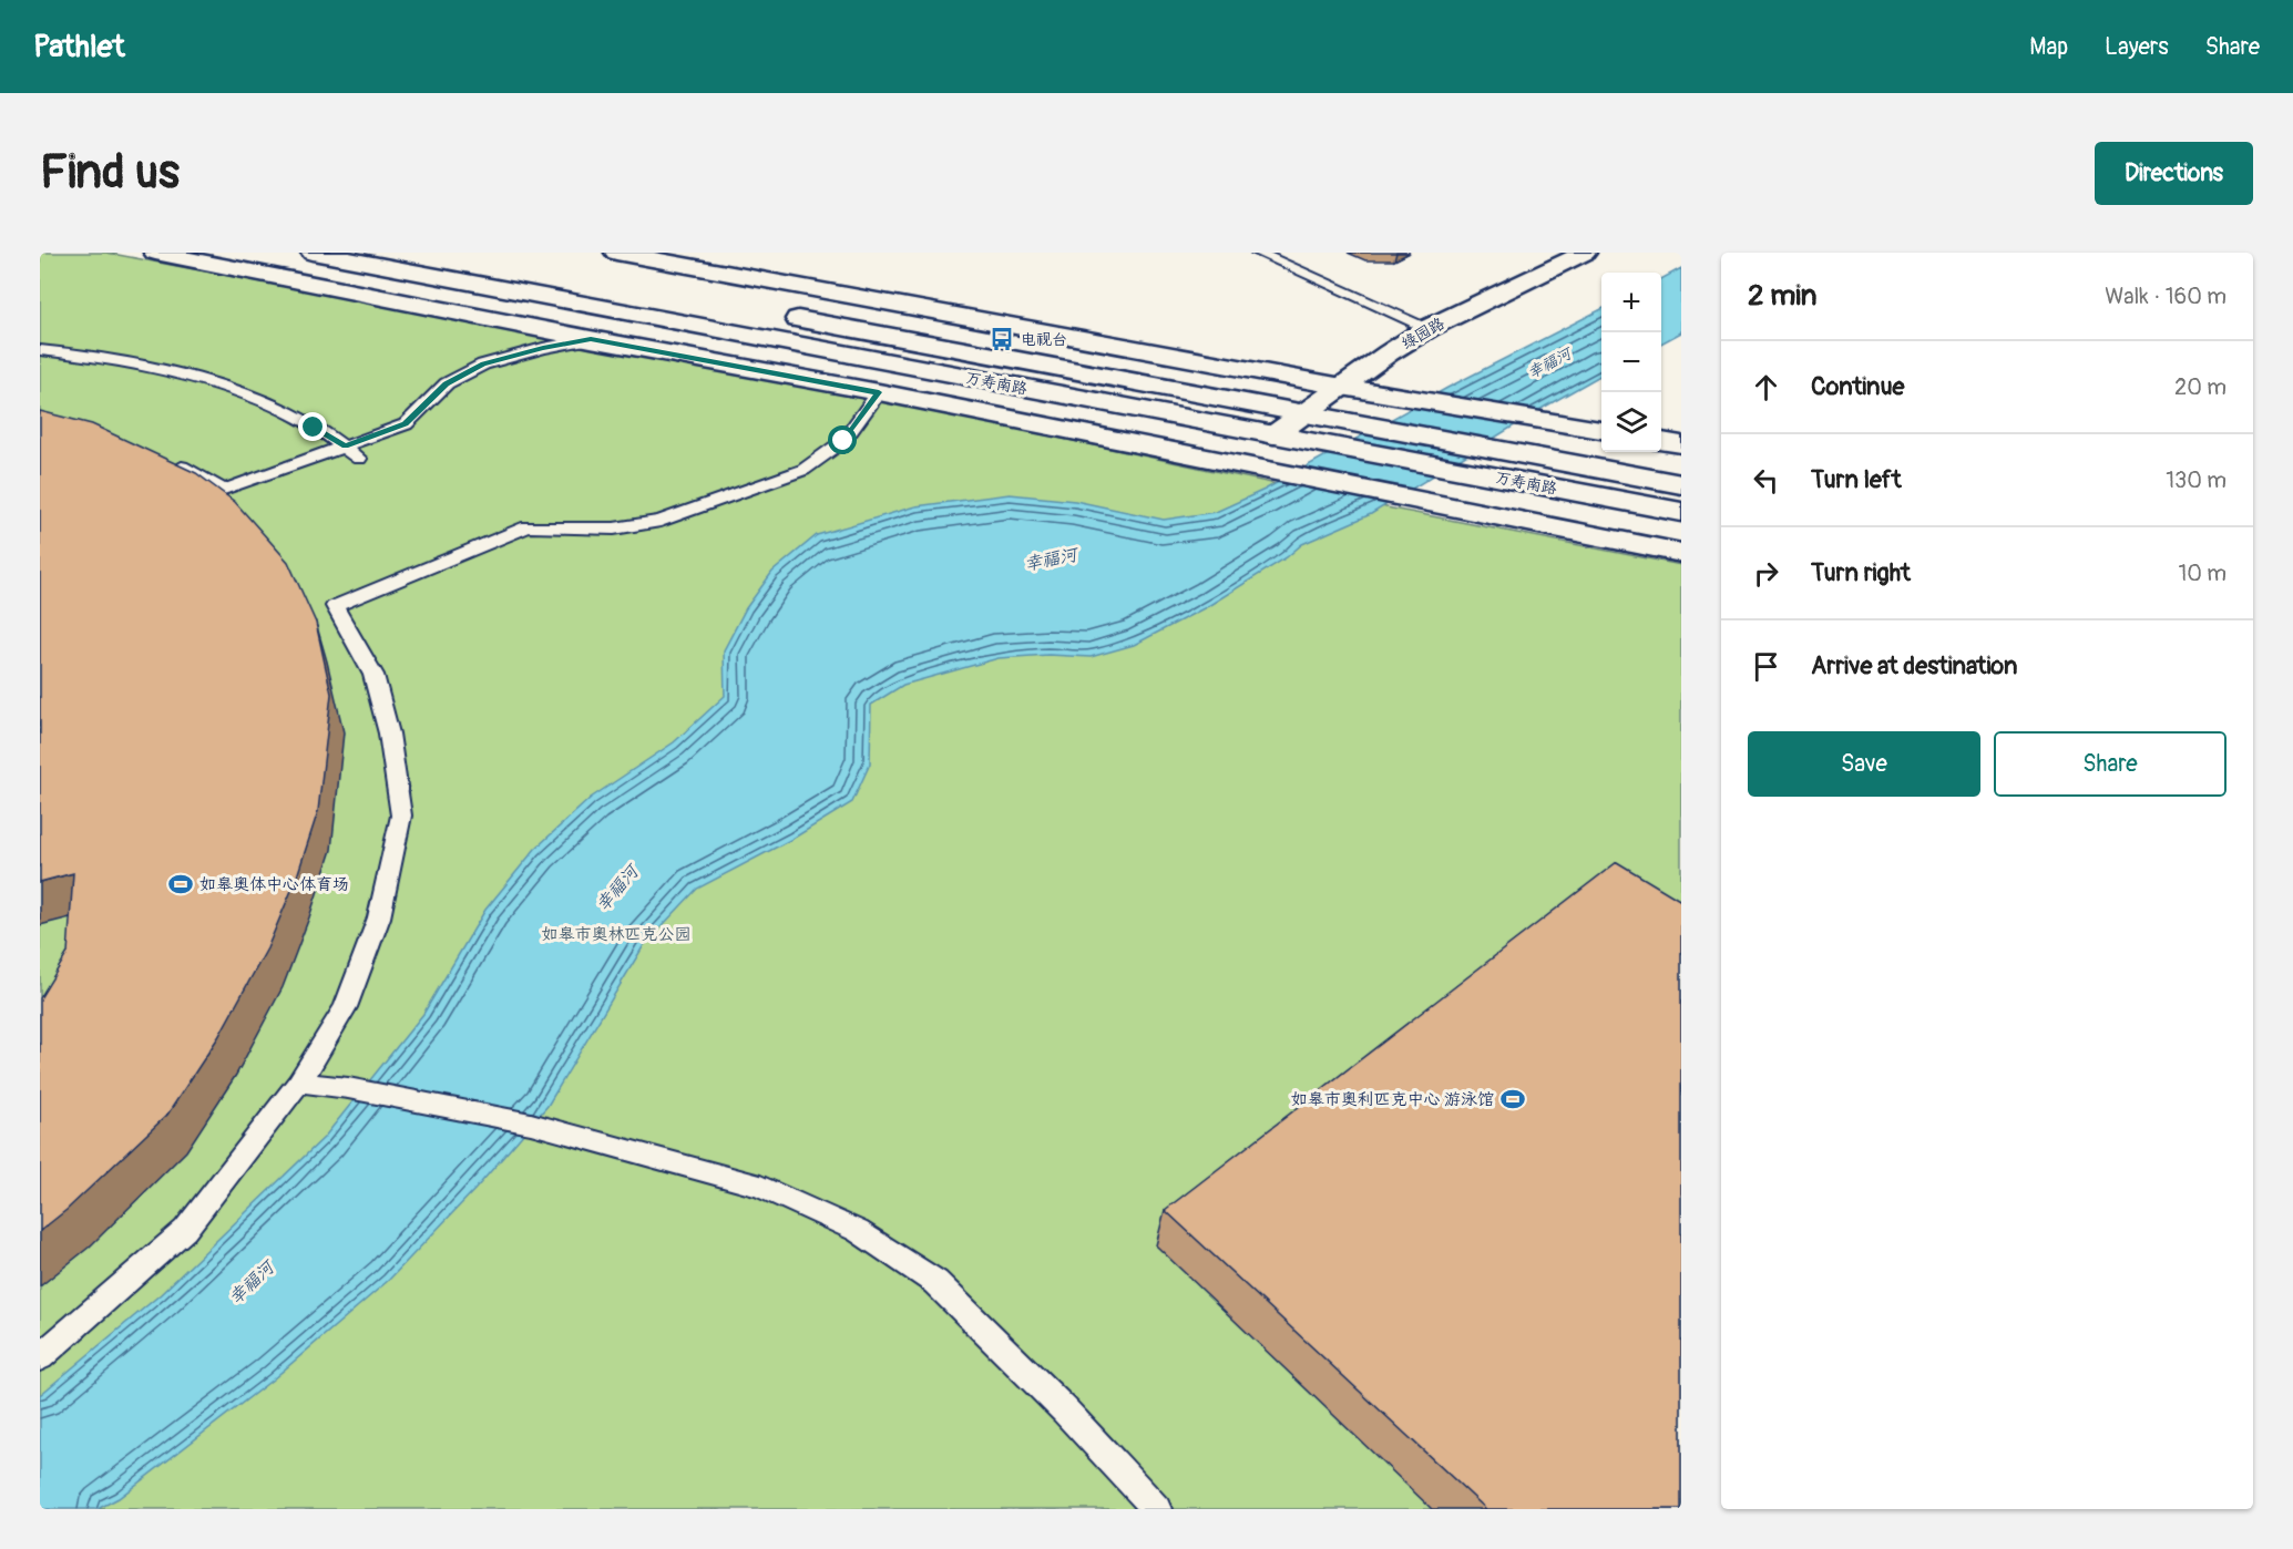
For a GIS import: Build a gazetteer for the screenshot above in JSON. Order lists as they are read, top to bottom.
{
  "streets": {
    "street": ["绿园路", "万寿南路"]
  },
  "crossings": [
    ["绿园路", "万寿南路"]
  ],
  "water": ["幸福河"],
  "parks": ["如皋市奥林匹克公园"],
  "places": {
    "bus stop": ["电视台"],
    "sports": ["如皋奥体中心体育场", "如皋市奥利匹克中心 游泳馆"]
  },
  "page": {
    "header": "Pathlet",
    "nav": ["Map", "Layers", "Share"],
    "buttons": [
      "Directions",
      ["Save", "Share"]
    ],
    "title": "Find us",
    "heading": ["2 min", "Walk · 160 m"],
    "map_buttons": ["+", "−"],
    "list": [
      ["Continue", "20 m"],
      ["Turn left", "130 m"],
      ["Turn right", "10 m"],
      "Arrive at destination"
    ]
  }
}
